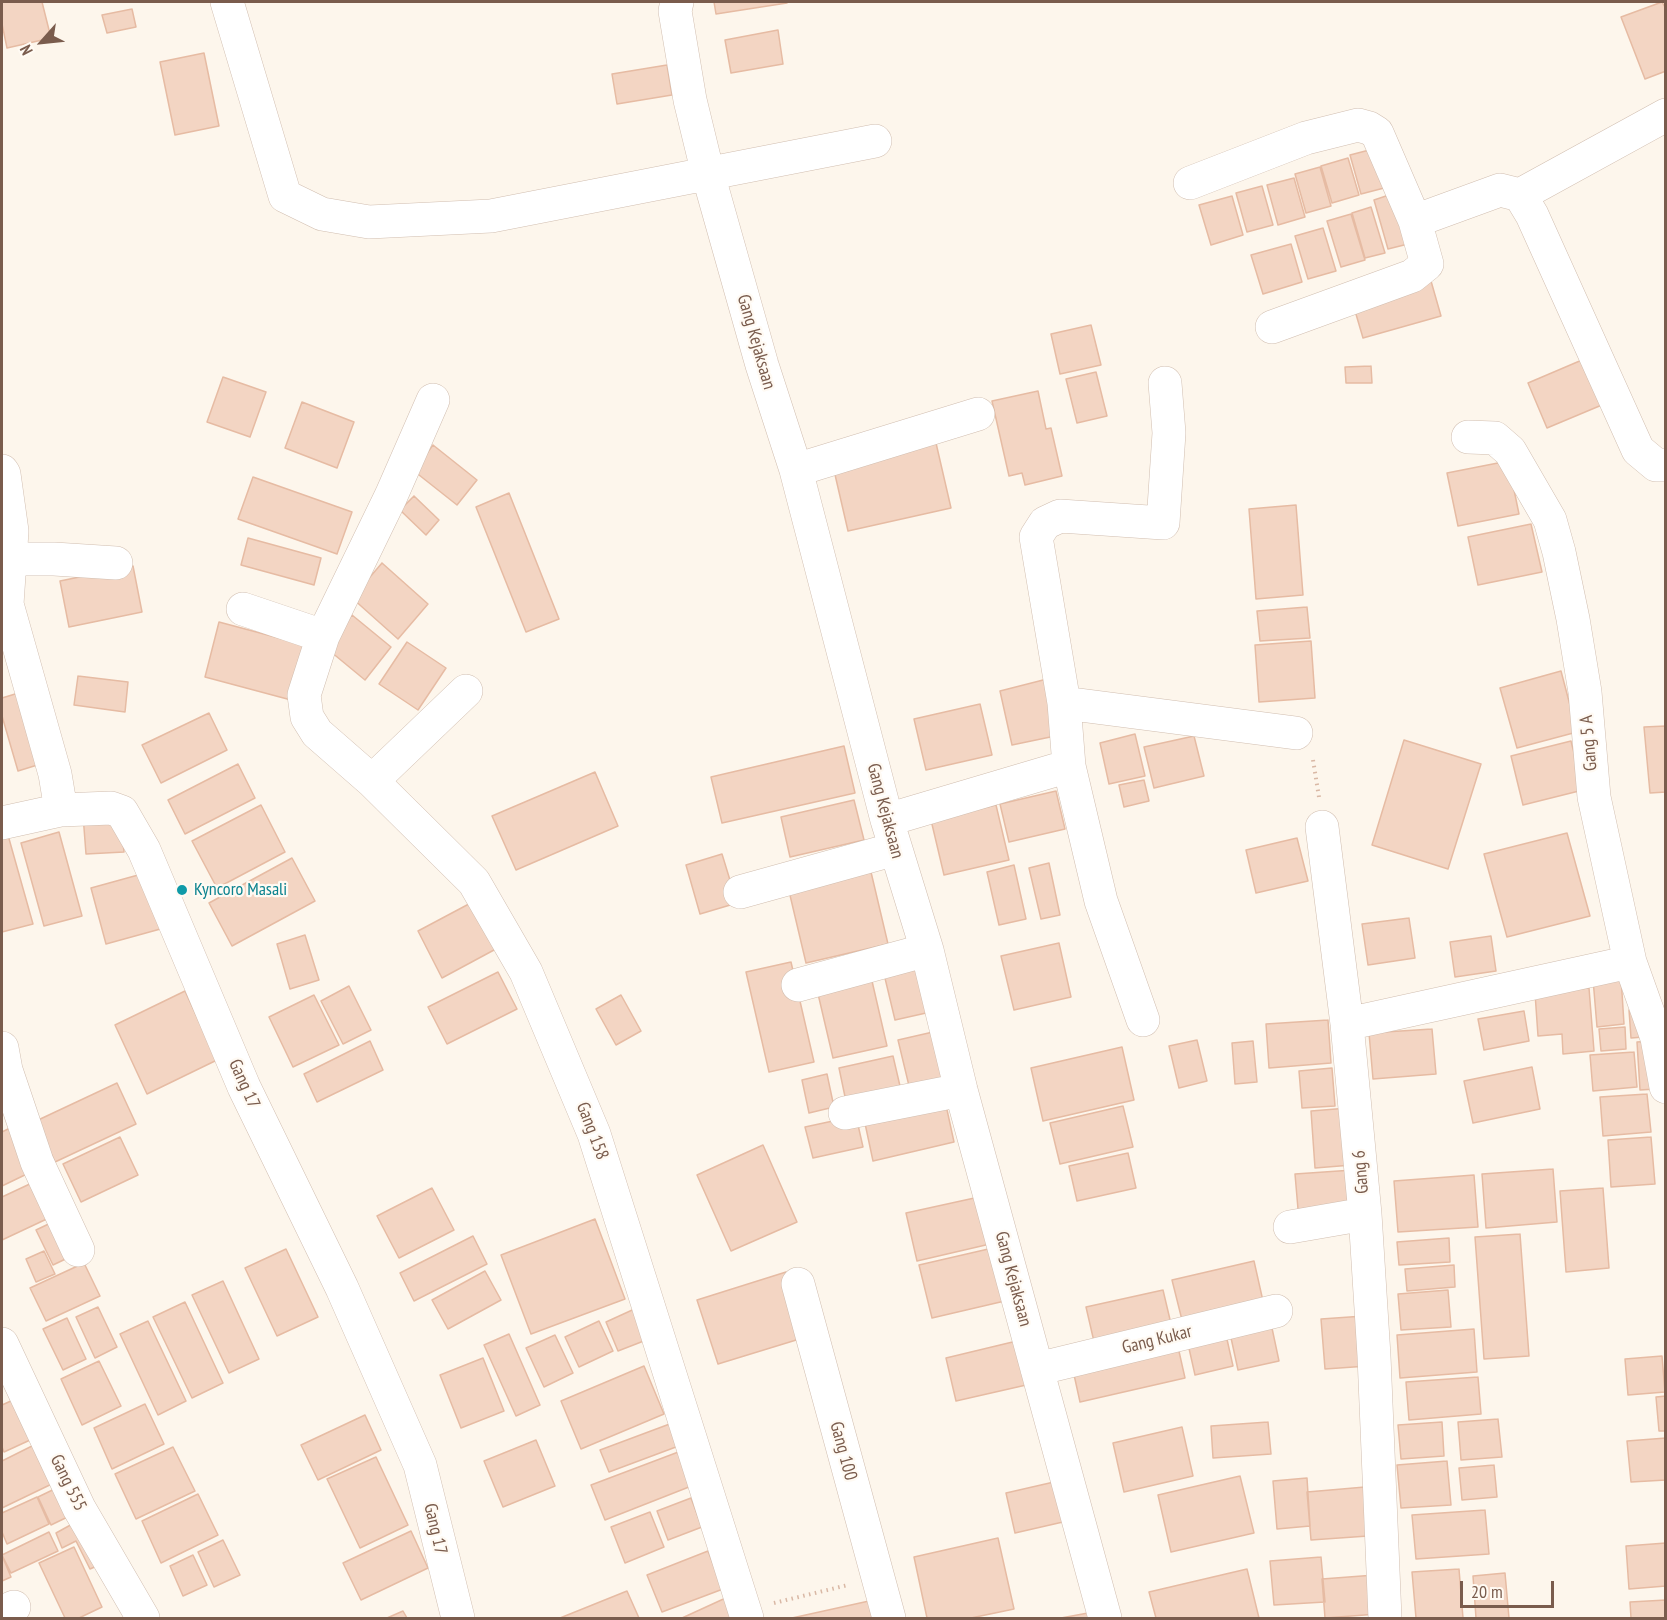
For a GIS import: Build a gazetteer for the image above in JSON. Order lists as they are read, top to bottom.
{
  "streets": {
    "street": [
      "Gang Kejaksaan",
      "Gang 5 A",
      "Gang 17",
      "Gang 158",
      "Gang 6",
      "Gang Kukar",
      "Gang 100",
      "Gang 555"
    ]
  },
  "crossings": [
    ["Gang Kejaksaan", "Gang Kukar"]
  ],
  "places": ["Kyncoro Masali"],
  "scale_bar": "20 m",
  "north": "bottom left"
}
